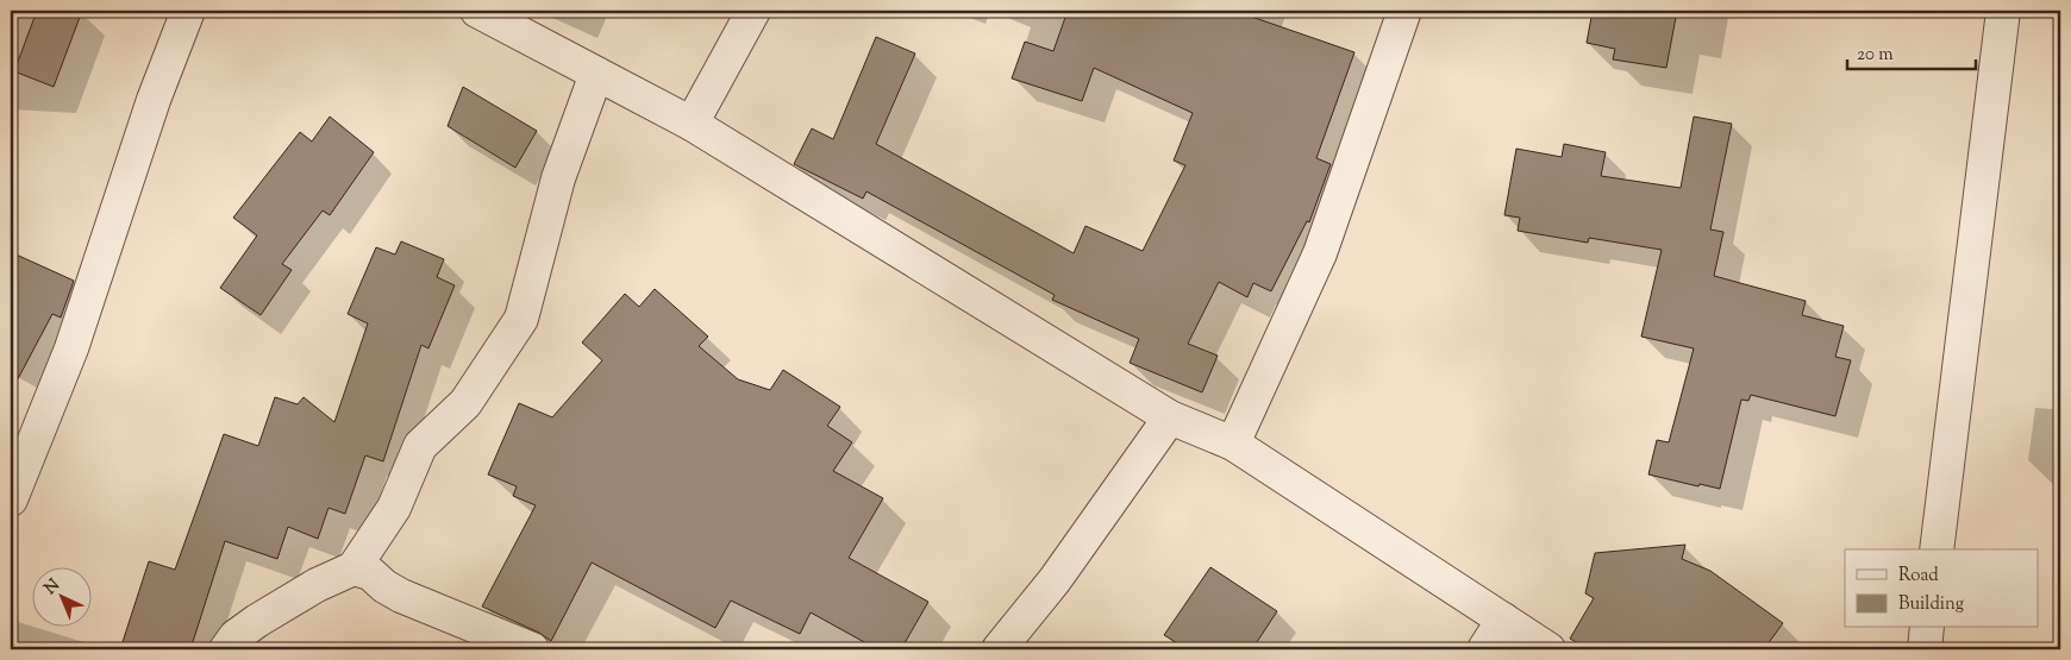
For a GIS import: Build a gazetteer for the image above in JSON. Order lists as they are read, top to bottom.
{
  "legend": ["Road", "Building"],
  "scale_bar": "20 m",
  "north": "top left"
}
